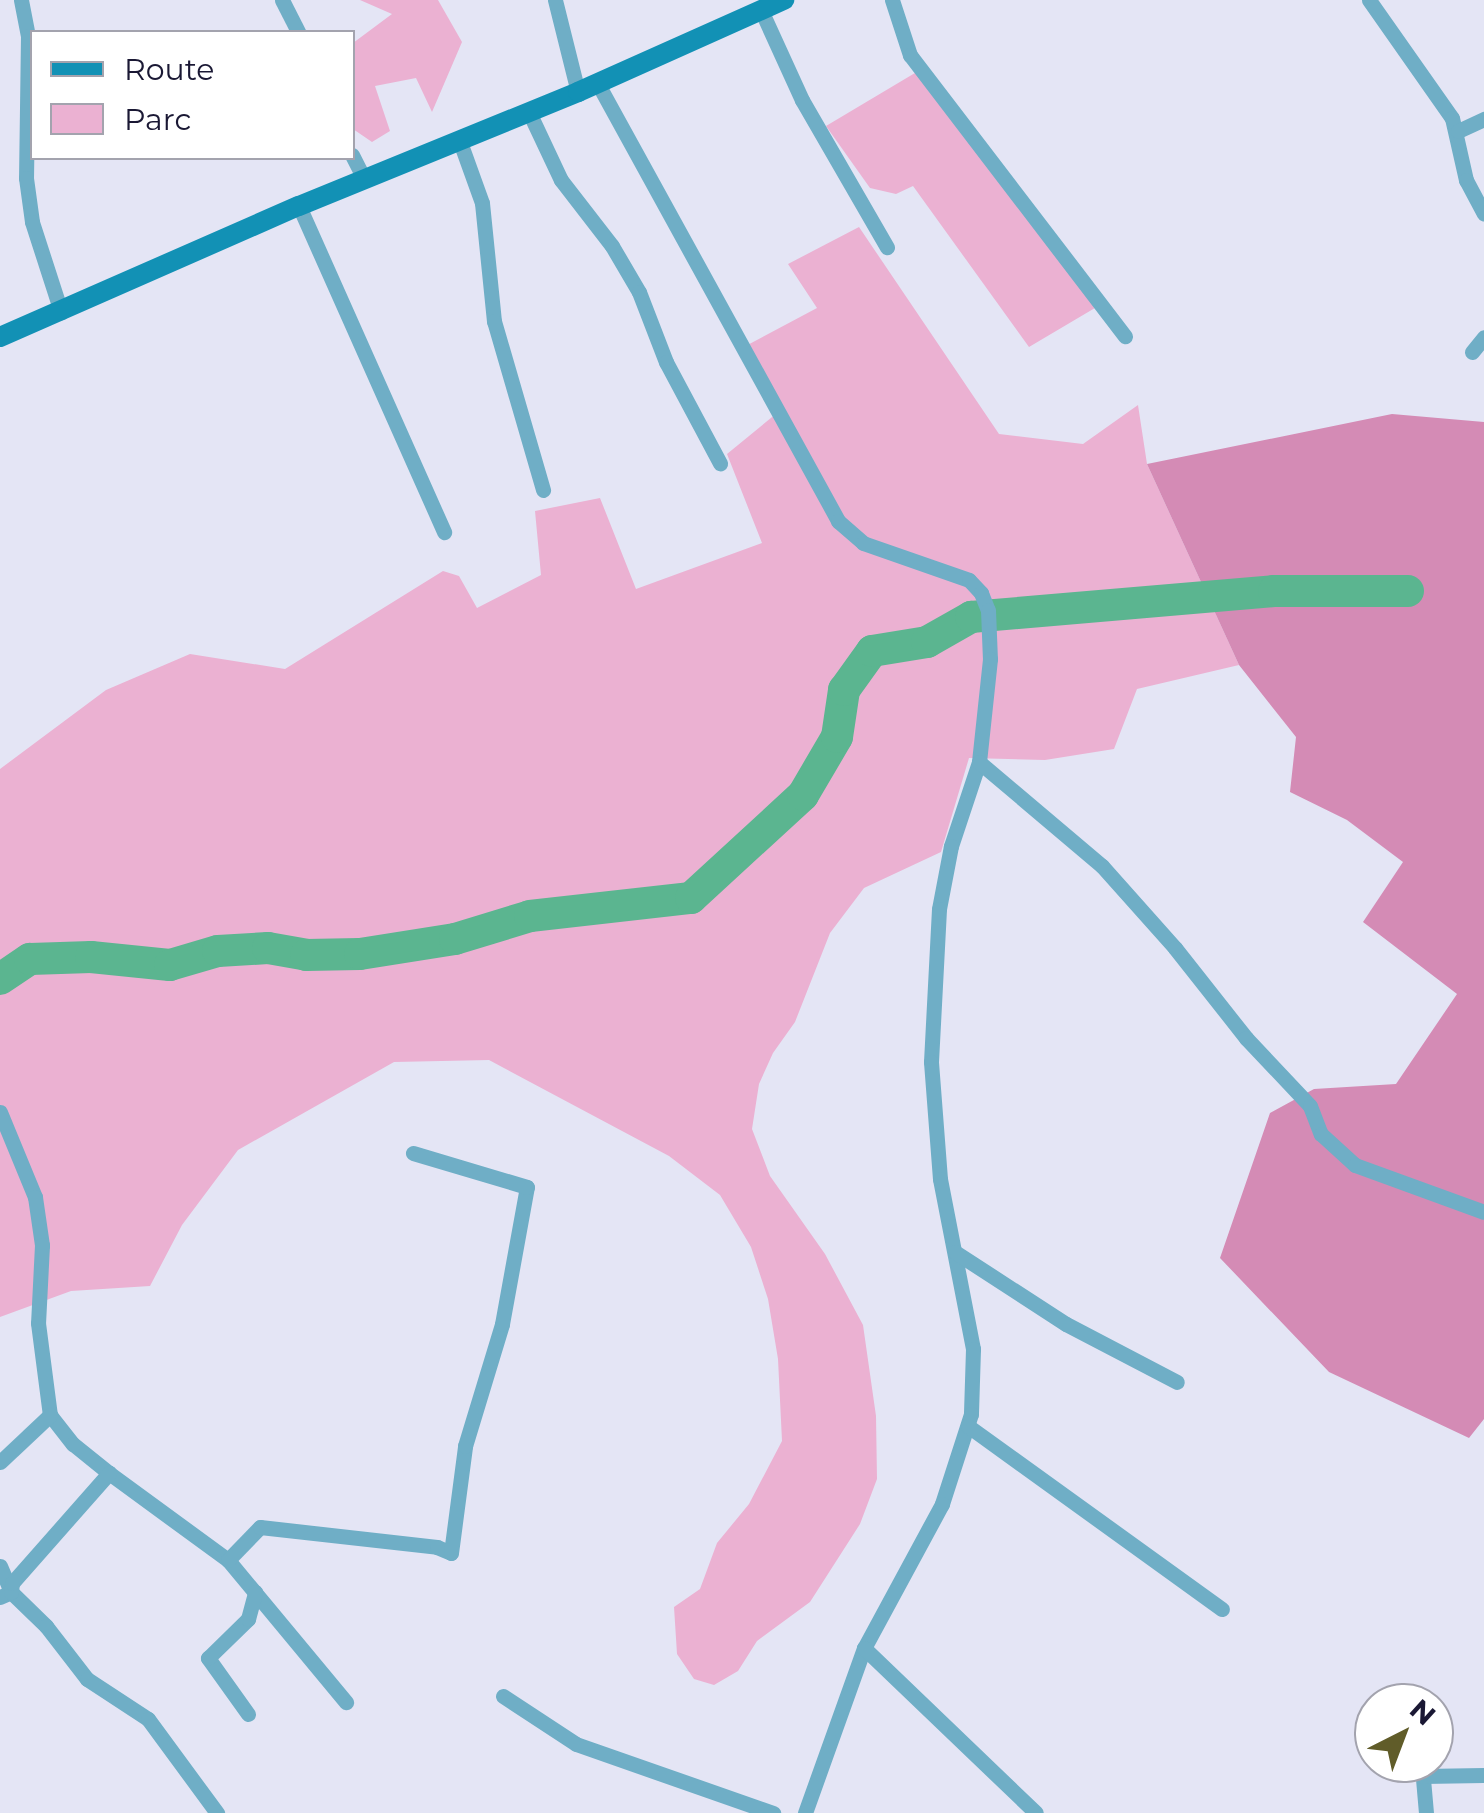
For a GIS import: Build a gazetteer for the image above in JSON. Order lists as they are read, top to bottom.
{
  "legend": ["Route", "Parc"],
  "north": "top right"
}
